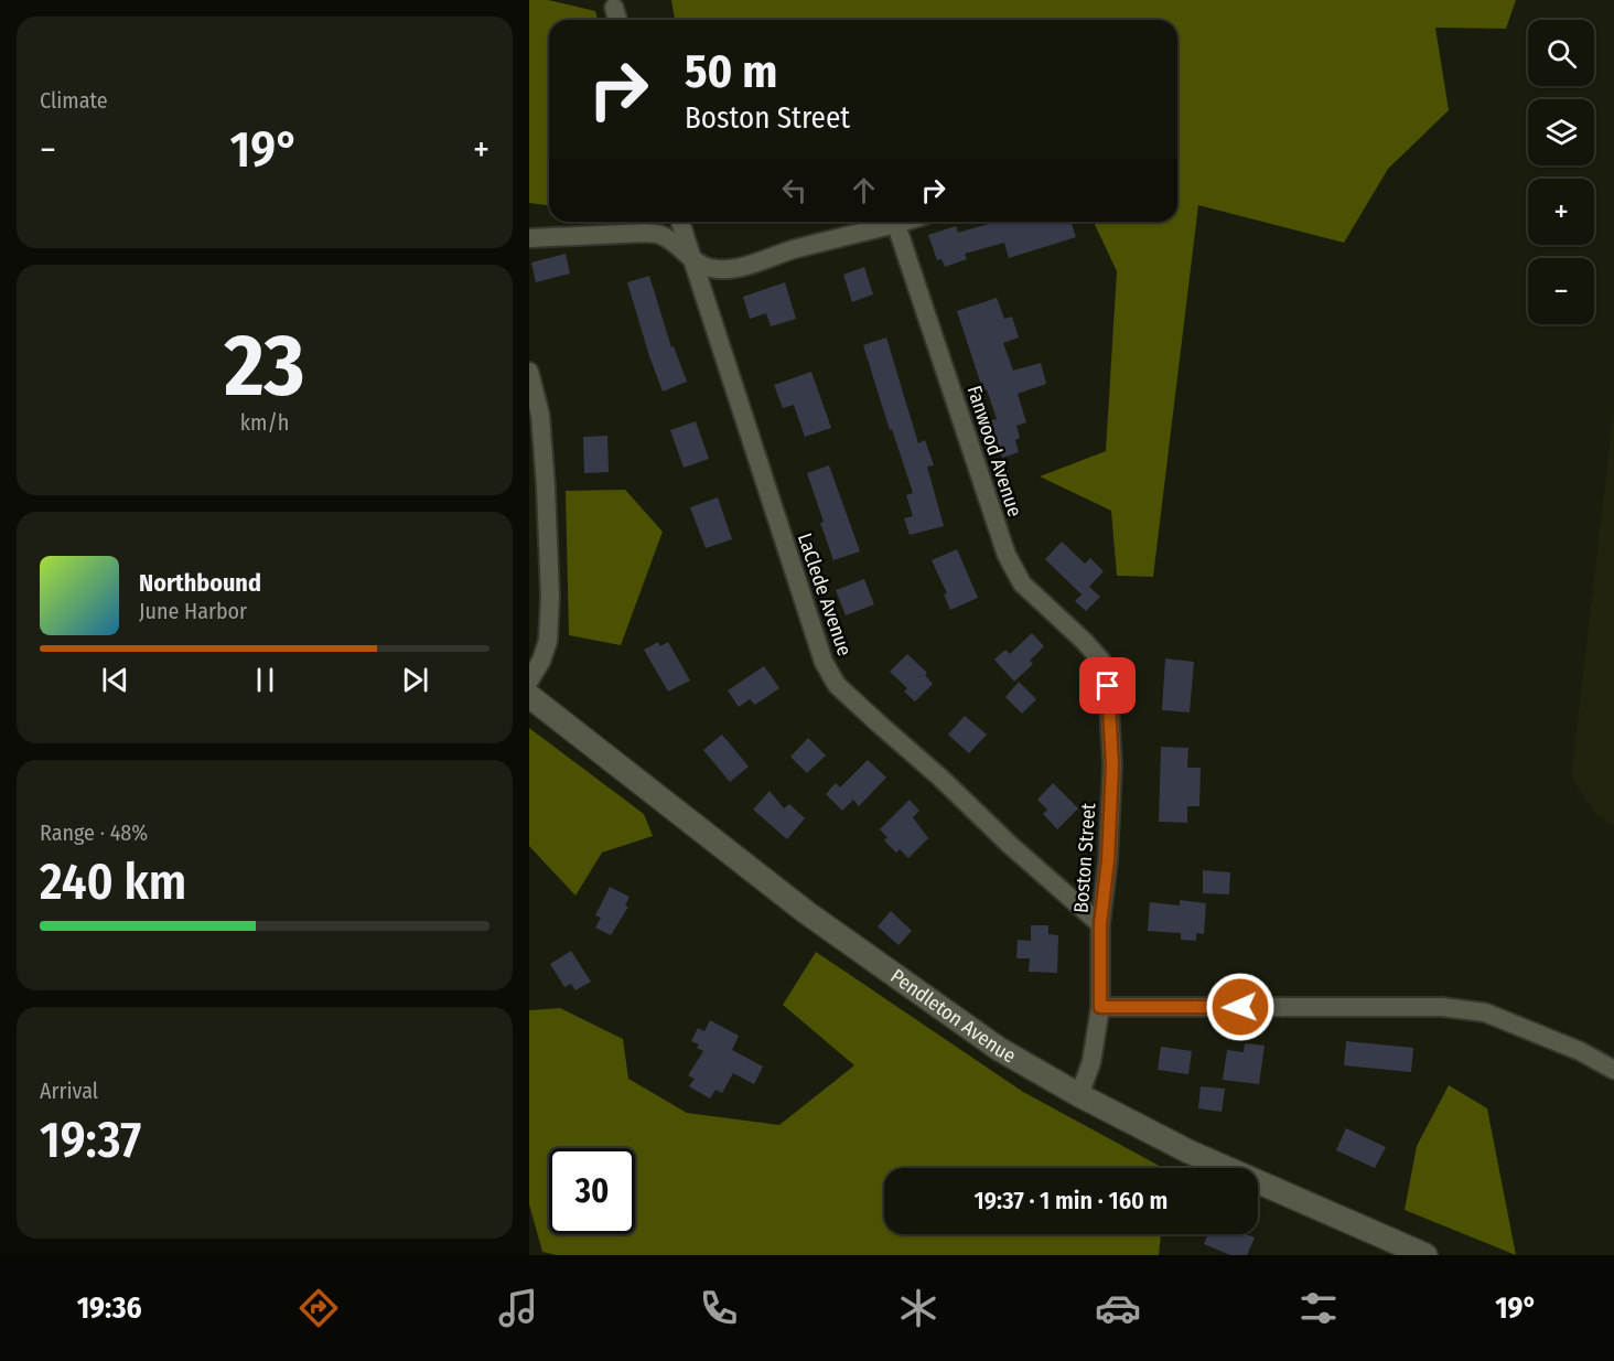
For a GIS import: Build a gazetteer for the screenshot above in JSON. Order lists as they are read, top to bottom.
{
  "streets": {
    "street": [
      "Fanwood Avenue",
      "LaClede Avenue",
      "Boston Street",
      "Pendleton Avenue"
    ]
  },
  "crossings": [
    ["Fanwood Avenue", "Boston Street"],
    ["LaClede Avenue", "Boston Street"],
    ["Boston Street", "Pendleton Avenue"]
  ],
  "page": {
    "tile": [
      "Climate",
      ["23", "km/h"],
      ["Range · 48%", "240 km"],
      ["Arrival", "19:37"]
    ],
    "map_buttons": ["+", "−"],
    "turn": ["50 m", "Boston Street"],
    "heat": ["−", "19°", "+"],
    "song": ["Northbound", "June Harbor"],
    "limit": "30",
    "trip": "19:37 · 1 min · 160 m",
    "tabs": ["19:36", "19°"]
  }
}
